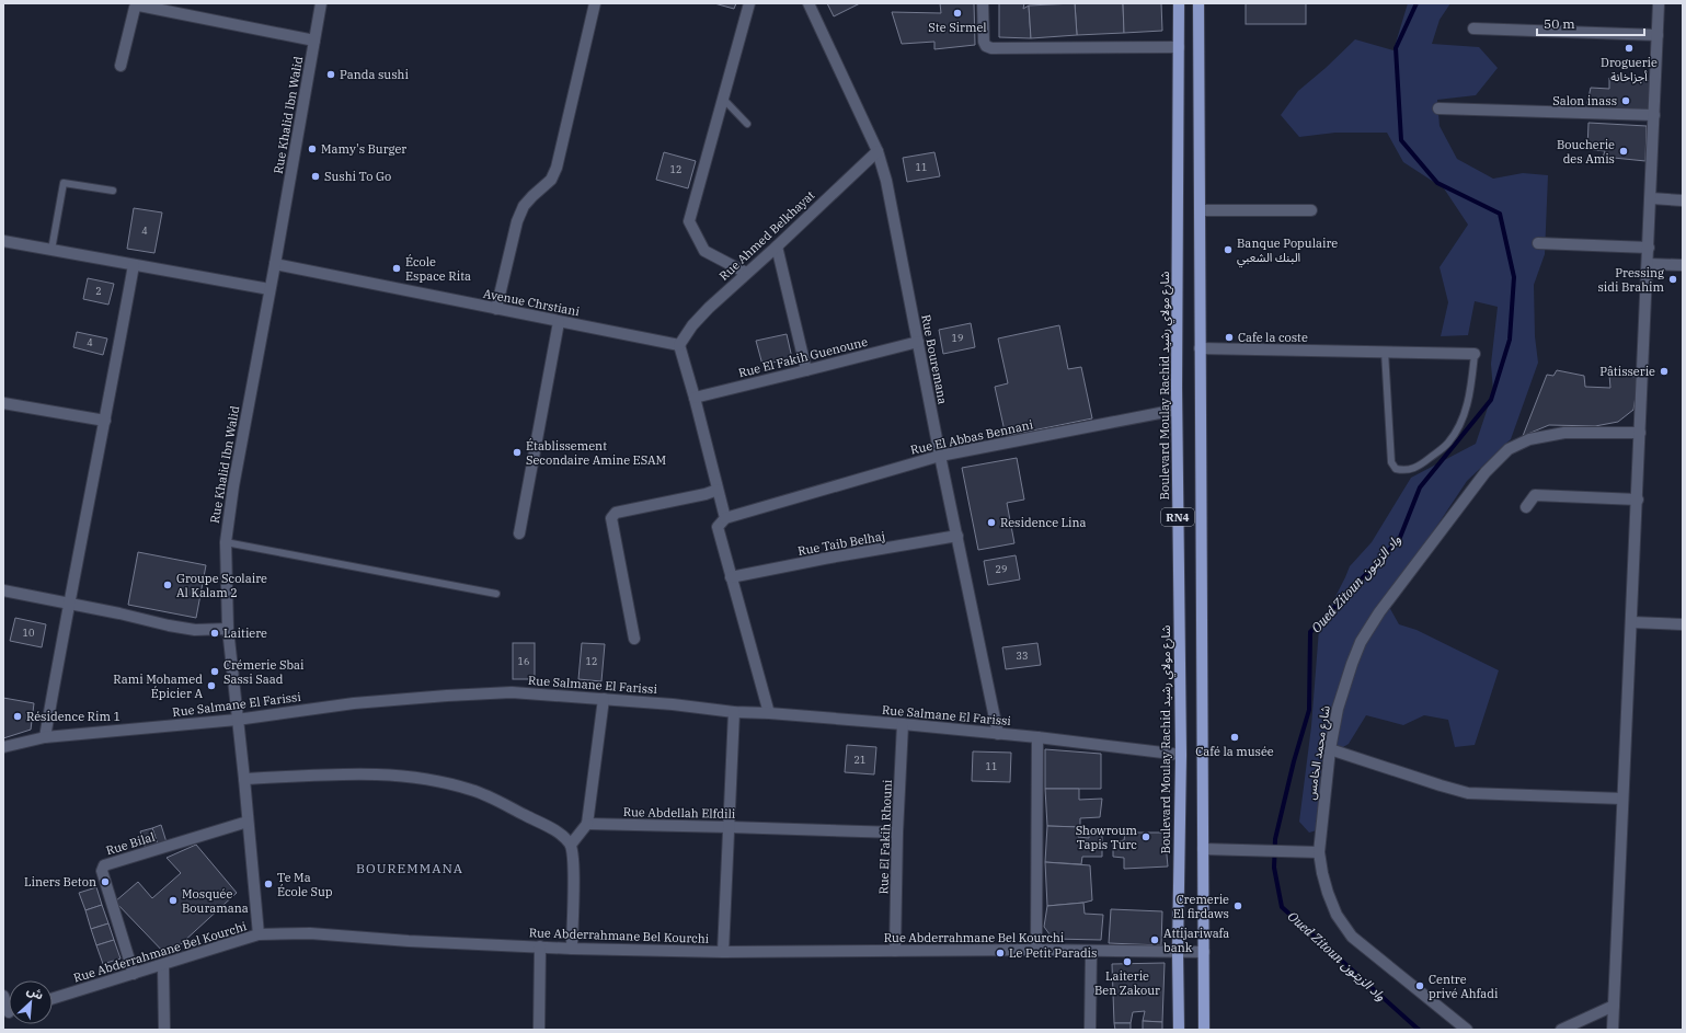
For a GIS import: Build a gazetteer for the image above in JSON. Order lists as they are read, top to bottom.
{
  "streets": {
    "main road": ["Boulevard Moulay Rachid شارع مولاي رشيد", "RN4"],
    "street": [
      "Rue Khalid Ibn Walid",
      "Rue Ahmed Belkhayat",
      "Avenue Chrstiani",
      "Rue El Fakih Guenoune",
      "Rue Bouremana",
      "Rue El Abbas Bennani",
      "Rue Taib Belhaj",
      "Rue Salmane El Farissi",
      "شارع محمد الخامس",
      "Rue Abdellah Elfdili",
      "Rue El Fakih Rhouni",
      "Rue Bilal",
      "Rue Abderrahmane Bel Kourchi"
    ]
  },
  "crossings": [
    ["Rue Khalid Ibn Walid", "Avenue Chrstiani"],
    ["Rue Khalid Ibn Walid", "Rue Salmane El Farissi"],
    ["Rue Khalid Ibn Walid", "Rue Bilal"],
    ["Rue Khalid Ibn Walid", "Rue Abderrahmane Bel Kourchi"],
    ["Rue Ahmed Belkhayat", "Avenue Chrstiani"],
    ["Rue Ahmed Belkhayat", "Rue Bouremana"],
    ["Rue El Fakih Guenoune", "Rue Bouremana"],
    ["Rue Bouremana", "Rue El Abbas Bennani"],
    ["Rue Bouremana", "Rue Taib Belhaj"],
    ["Rue Bouremana", "Rue Salmane El Farissi"],
    ["Boulevard Moulay Rachid شارع مولاي رشيد", "Rue El Abbas Bennani"],
    ["Boulevard Moulay Rachid شارع مولاي رشيد", "Rue Salmane El Farissi"],
    ["Boulevard Moulay Rachid شارع مولاي رشيد", "Rue Abderrahmane Bel Kourchi"],
    ["RN4", "Rue Abderrahmane Bel Kourchi"],
    ["Rue Salmane El Farissi", "Rue El Fakih Rhouni"],
    ["Rue Abdellah Elfdili", "Rue El Fakih Rhouni"],
    ["Rue El Fakih Rhouni", "Rue Abderrahmane Bel Kourchi"],
    ["Rue Bilal", "Rue Abderrahmane Bel Kourchi"]
  ],
  "districts": ["BOUREMMANA"],
  "water": ["Oued Zitoun واد الزيتون"],
  "places": [
    "Ste Sirmel",
    "Droguerie أجزاخانة",
    "Panda sushi",
    "Salon inass",
    "Mamy's Burger",
    "Boucherie des Amis",
    "Sushi To Go",
    "Banque Populaire البنك الشعبي",
    "École Espace Rita",
    "Pressing sidi Brahim",
    "Cafe la coste",
    "Pâtisserie",
    "Établissement Secondaire Amine ESAM",
    "Residence Lina",
    "Groupe Scolaire Al Kalam 2",
    "Laitiere",
    "Crémerie Sbai Sassi Saad",
    "Rami Mohamed Épicier A",
    "Résidence Rim 1",
    "Café la musée",
    "Showroum Tapis Turc",
    "Liners Beton",
    "Te Ma École Sup",
    "Mosquée Bouramana",
    "Cremerie El firdaws",
    "Attijariwafa bank",
    "Le Petit Paradis",
    "Laiterie Ben Zakour",
    "Centre privé Ahfadi"
  ],
  "house_numbers": [
    "11",
    "12",
    "4",
    "2",
    "19",
    "4",
    "29",
    "10",
    "33",
    "16",
    "12",
    "21",
    "11"
  ],
  "scale_bar": "50 m",
  "north": "top right"
}
